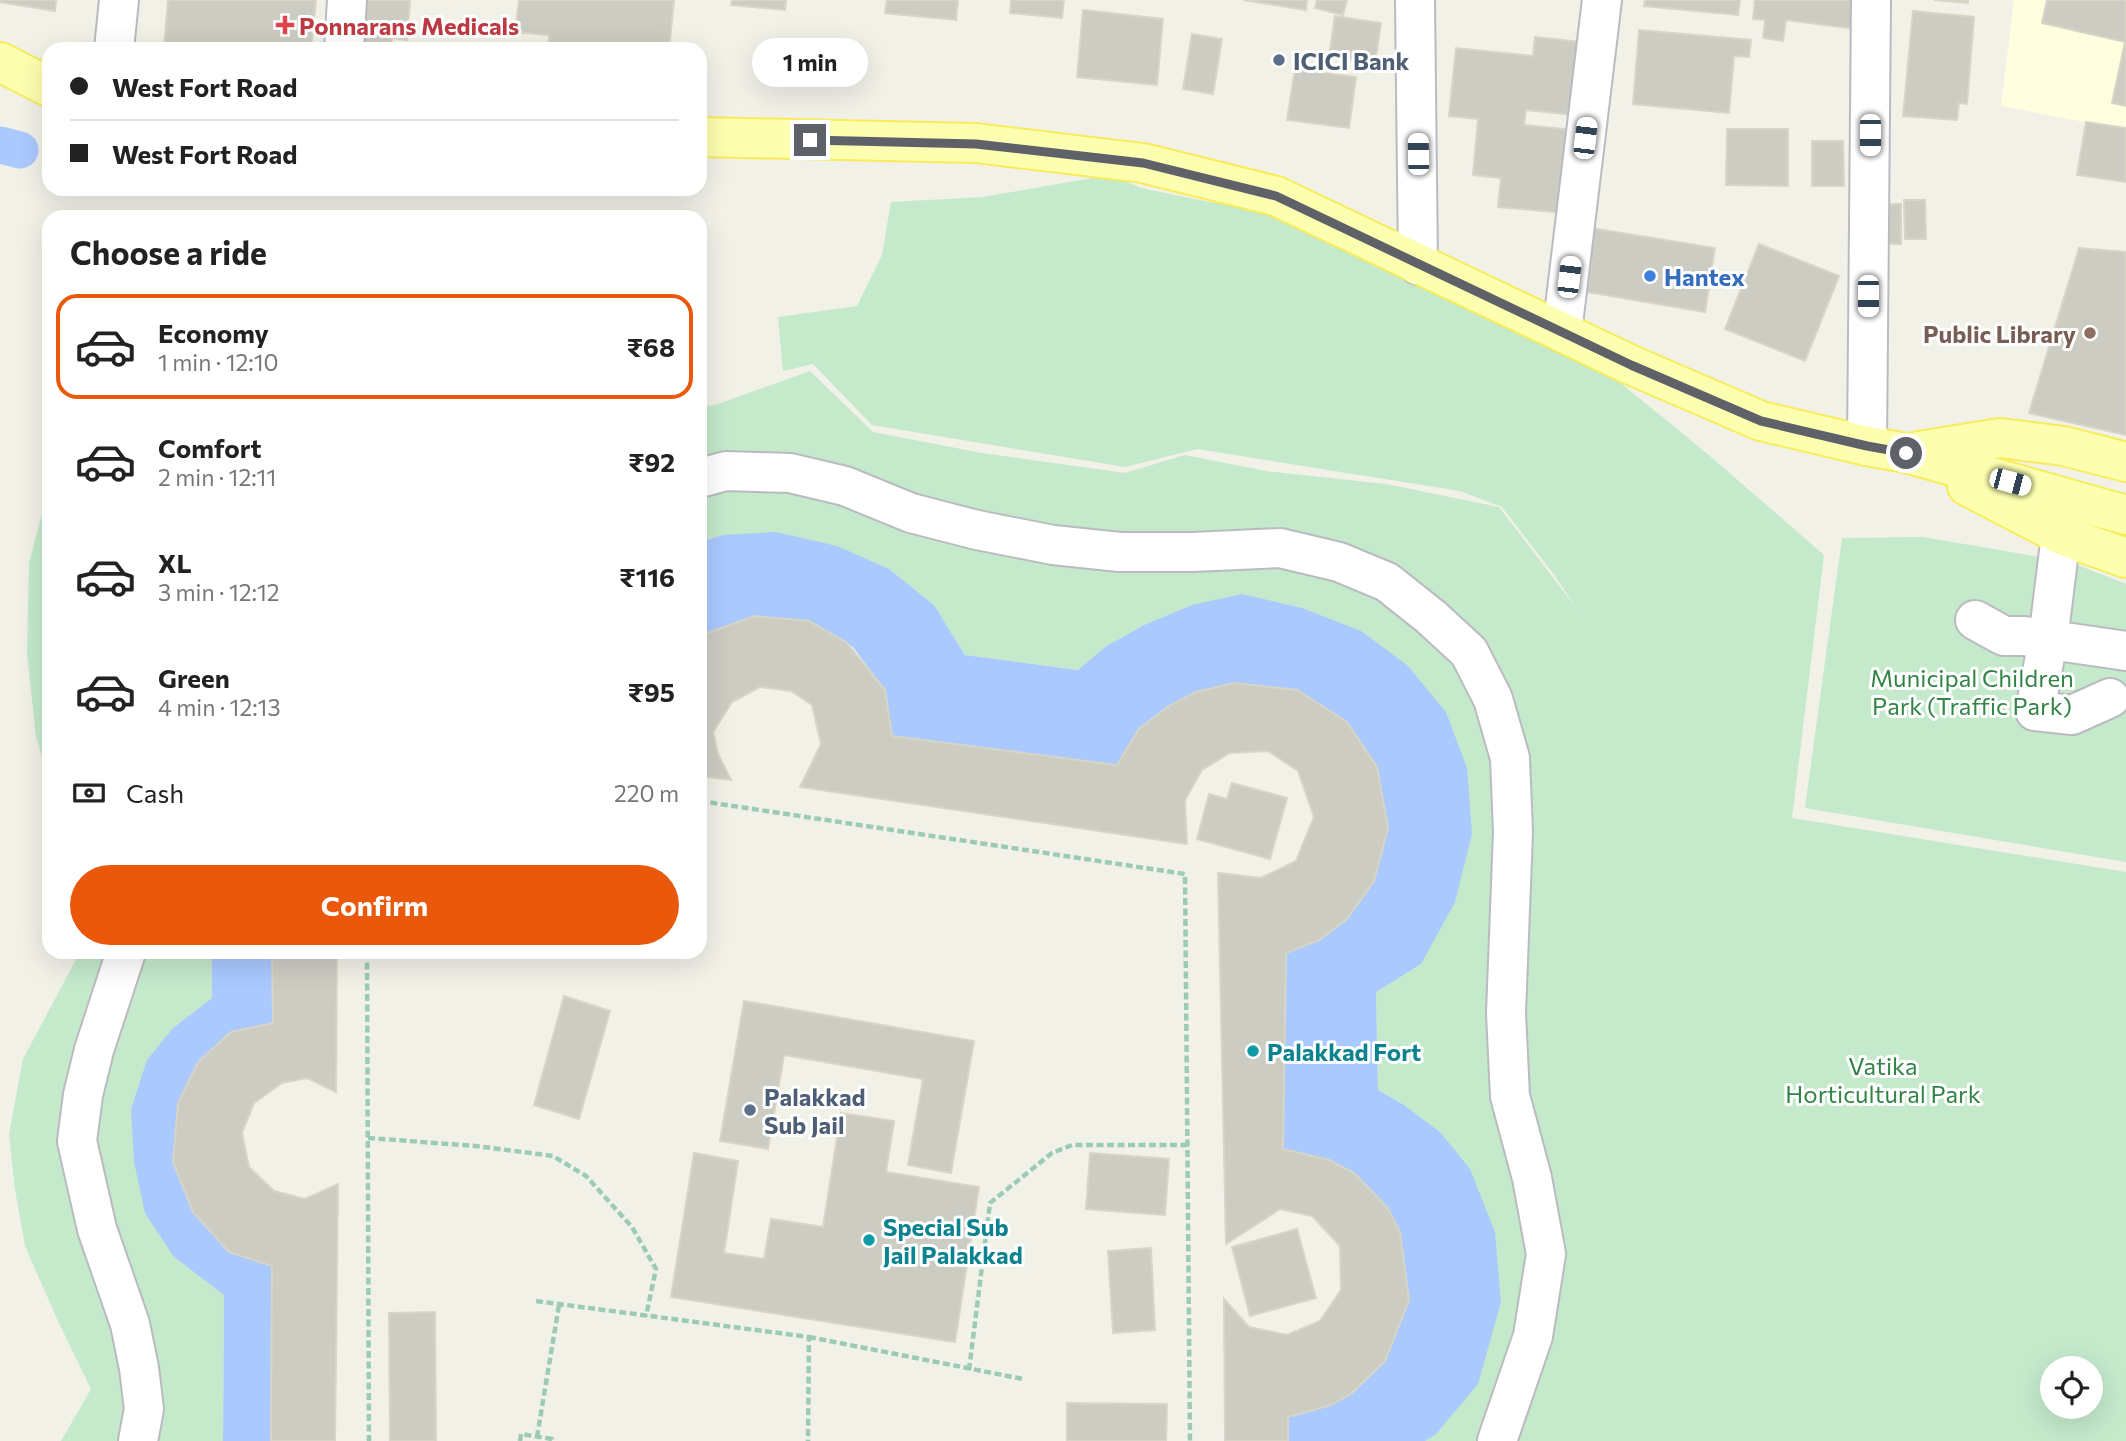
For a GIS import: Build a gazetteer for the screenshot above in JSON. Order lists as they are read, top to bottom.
{
  "parks": ["Municipal Children Park (Traffic Park)", "Vatika Horticultural Park"],
  "places": {
    "health": ["Ponnarans Medicals"],
    "other": [
      "ICICI Bank",
      "Hantex",
      "Public Library",
      "Palakkad Fort",
      "Palakkad Sub Jail",
      "Special Sub Jail Palakkad"
    ]
  },
  "page": {
    "bubble": "1 min",
    "banner": ["West Fort Road", "West Fort Road"],
    "heading": "Choose a ride",
    "list": [
      {
        "name": "Economy",
        "note": "1 min · 12:10",
        "value": "₹68"
      },
      {
        "name": "Comfort",
        "note": "2 min · 12:11",
        "value": "₹92"
      },
      {
        "name": "XL",
        "note": "3 min · 12:12",
        "value": "₹116"
      },
      {
        "name": "Green",
        "note": "4 min · 12:13",
        "value": "₹95"
      }
    ],
    "pay": ["Cash", "220 m"],
    "buttons": "Confirm"
  }
}
